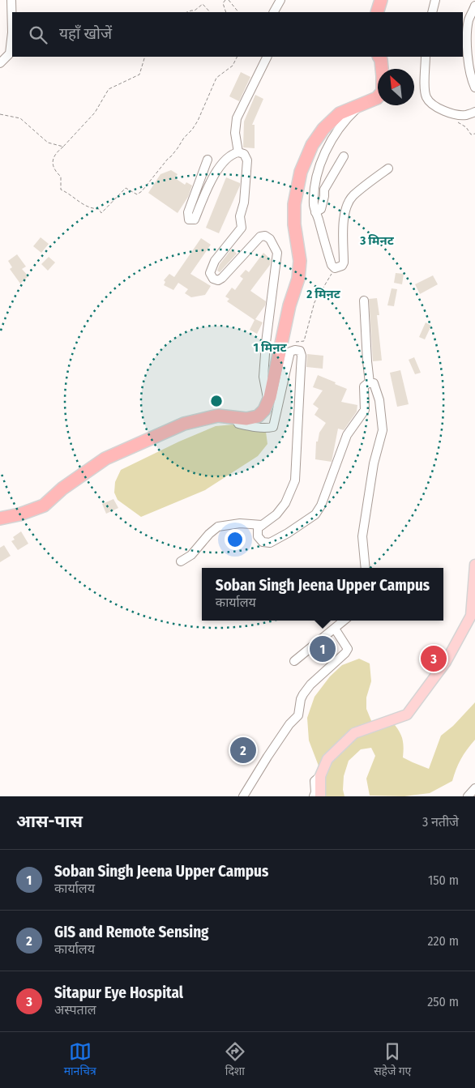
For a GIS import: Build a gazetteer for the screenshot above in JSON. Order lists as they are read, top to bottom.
{
  "north": "top left",
  "page": {
    "search": "यहाँ खोजें",
    "popup": ["Soban Singh Jeena Upper Campus", "कार्यालय"],
    "pins": ["1", "3", "2"],
    "heading": ["आस-पास", "3 नतीजे"],
    "list": [
      {
        "mark": "1",
        "name": "Soban Singh Jeena Upper Campus",
        "note": "कार्यालय",
        "value": "150 m"
      },
      {
        "mark": "2",
        "name": "GIS and Remote Sensing",
        "note": "कार्यालय",
        "value": "220 m"
      },
      {
        "mark": "3",
        "name": "Sitapur Eye Hospital",
        "note": "अस्पताल",
        "value": "250 m"
      }
    ],
    "nav": ["मानचित्र", "दिशा", "सहेजे गए"]
  },
  "rings": ["3 मिनट", "2 मिनट", "1 मिनट"]
}
